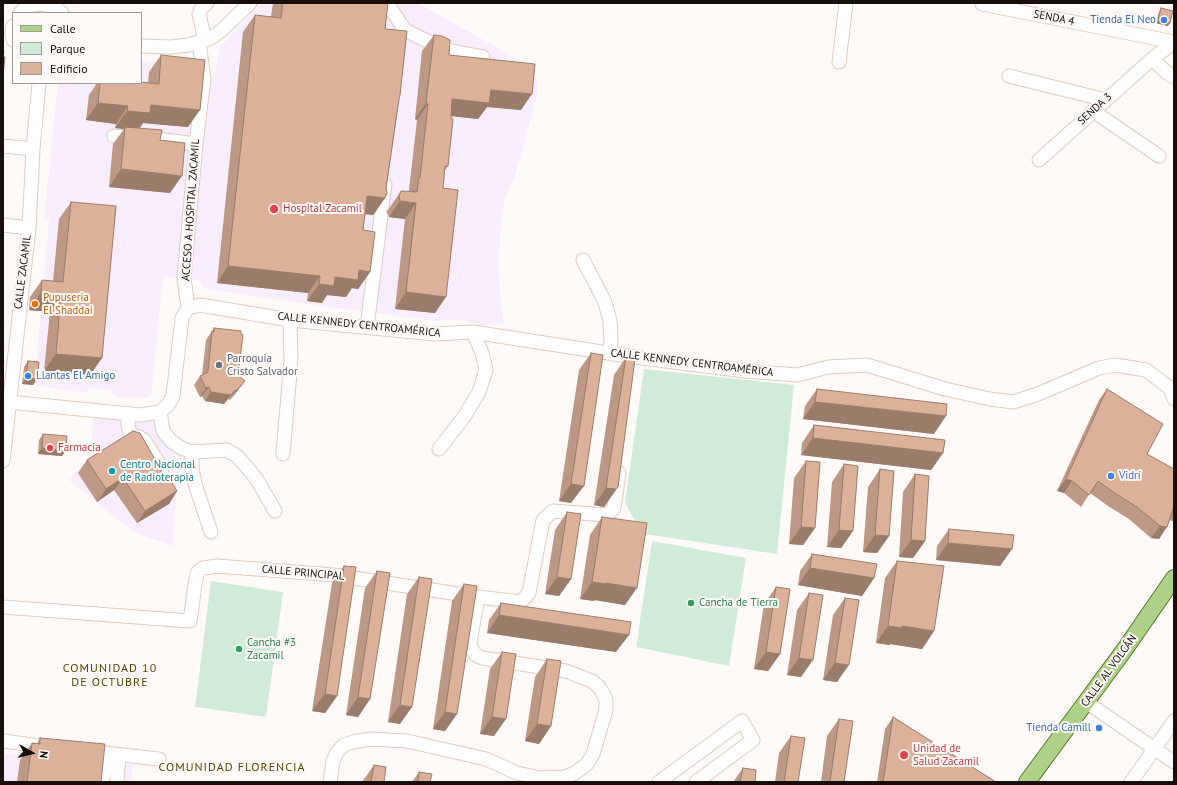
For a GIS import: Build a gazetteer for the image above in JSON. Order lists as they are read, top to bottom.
{
  "streets": {
    "main road": ["CALLE AL VOLCÁN"],
    "street": [
      "SENDA 4",
      "SENDA 3",
      "ACCESO A HOSPITAL ZACAMIL",
      "CALLE ZACAMIL",
      "CALLE KENNEDY CENTROAMÉRICA",
      "CALLE PRINCIPAL"
    ]
  },
  "crossings": [
    ["SENDA 4", "SENDA 3"],
    ["ACCESO A HOSPITAL ZACAMIL", "CALLE KENNEDY CENTROAMÉRICA"]
  ],
  "districts": ["COMUNIDAD 10 DE OCTUBRE", "COMUNIDAD FLORENCIA"],
  "places": [
    "Tienda El Neo",
    "Hospital Zacamil",
    "Pupuseria El Shaddai",
    "Parroquia Cristo Salvador",
    "Llantas El Amigo",
    "Farmacia",
    "Centro Nacional de Radioterapia",
    "Vidrí",
    "Cancha de Tierra",
    "Cancha #3 Zacamil",
    "Tienda Camill",
    "Unidad de Salud Zacamil"
  ],
  "legend": ["Calle", "Parque", "Edificio"],
  "north": "right"
}
